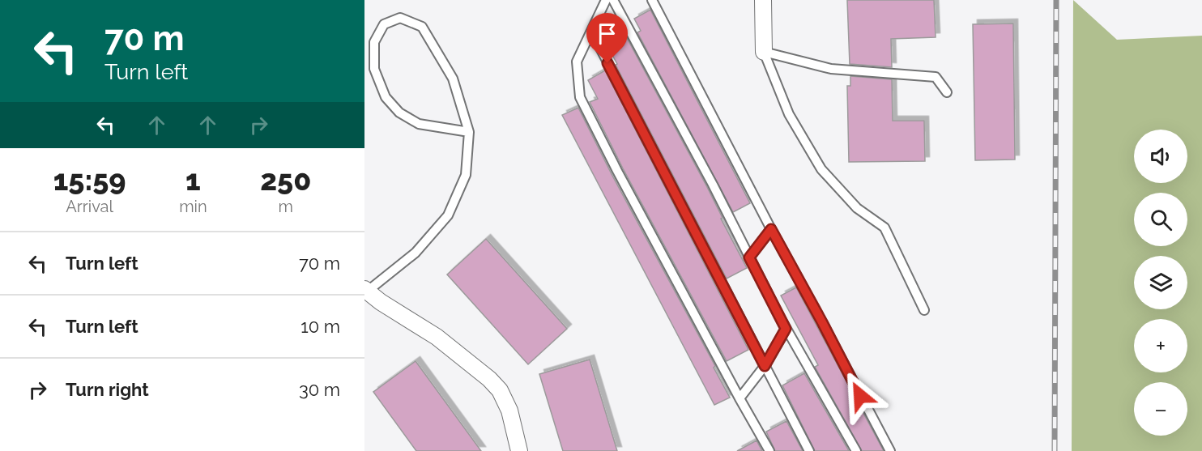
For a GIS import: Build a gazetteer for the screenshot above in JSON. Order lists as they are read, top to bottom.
{
  "page": {
    "turn": ["70 m", "Turn left"],
    "map_buttons": ["+", "−"],
    "eta": [
      "15:59",
      "Arrival",
      "1",
      "min",
      "250",
      "m"
    ],
    "list": [
      {
        "name": "Turn left",
        "value": "70 m"
      },
      {
        "name": "Turn left",
        "value": "10 m"
      },
      {
        "name": "Turn right",
        "value": "30 m"
      }
    ]
  }
}
